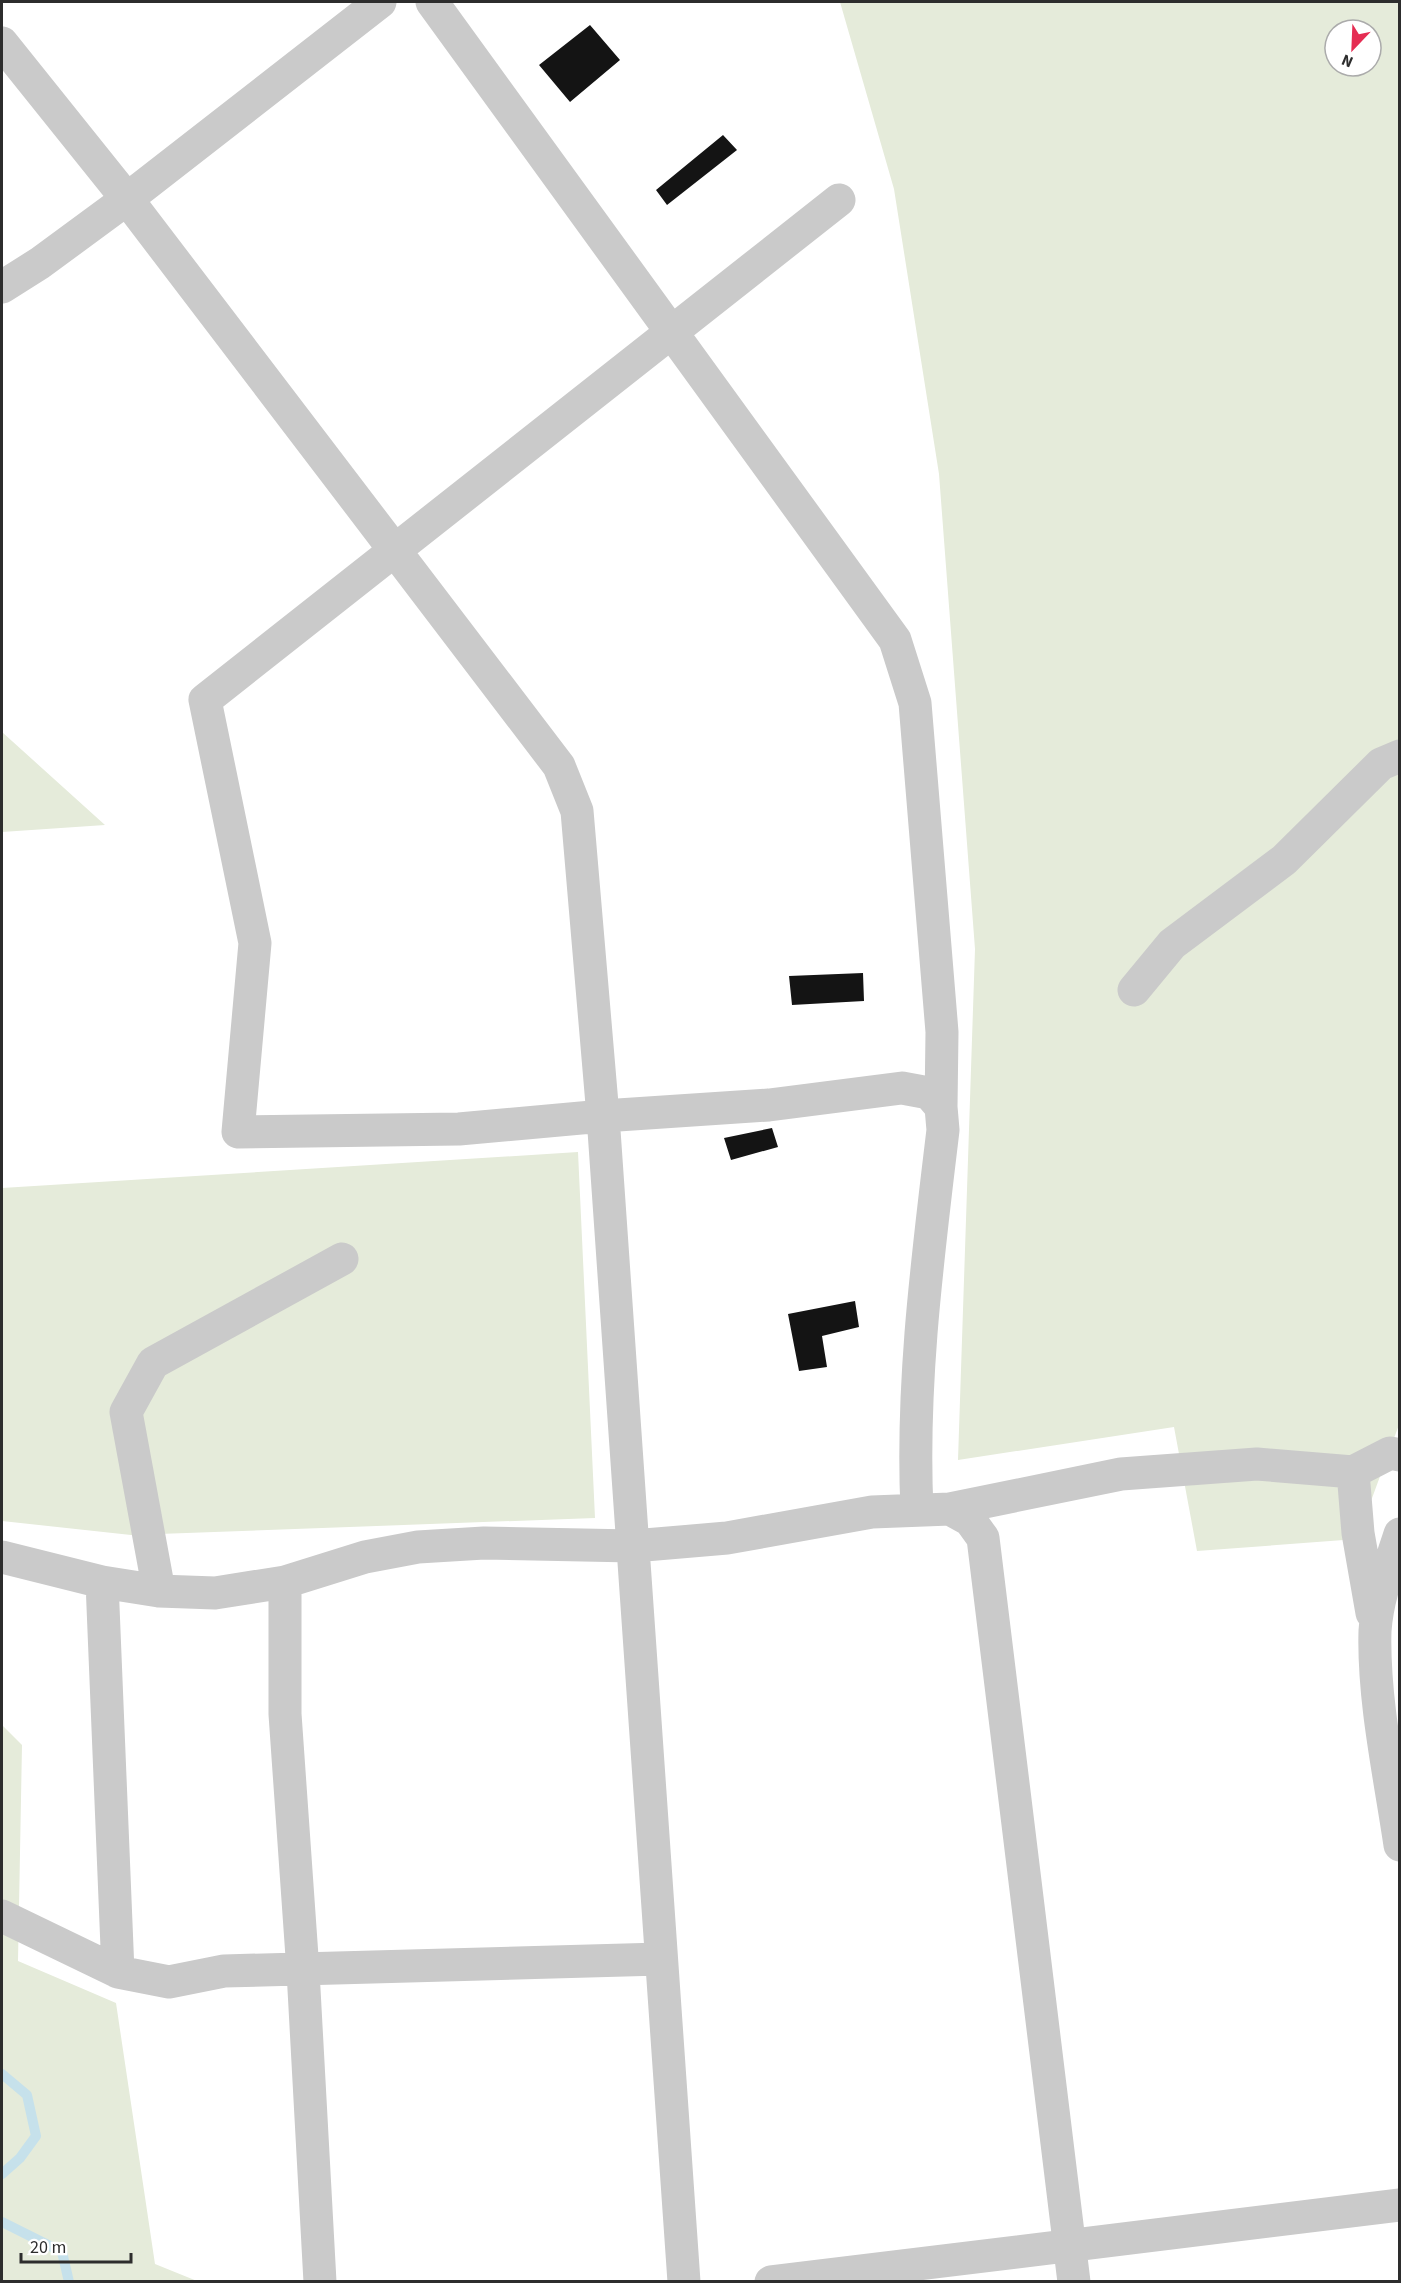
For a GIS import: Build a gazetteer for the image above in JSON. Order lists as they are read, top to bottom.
{
  "scale_bar": "20 m",
  "north": "bottom left"
}
